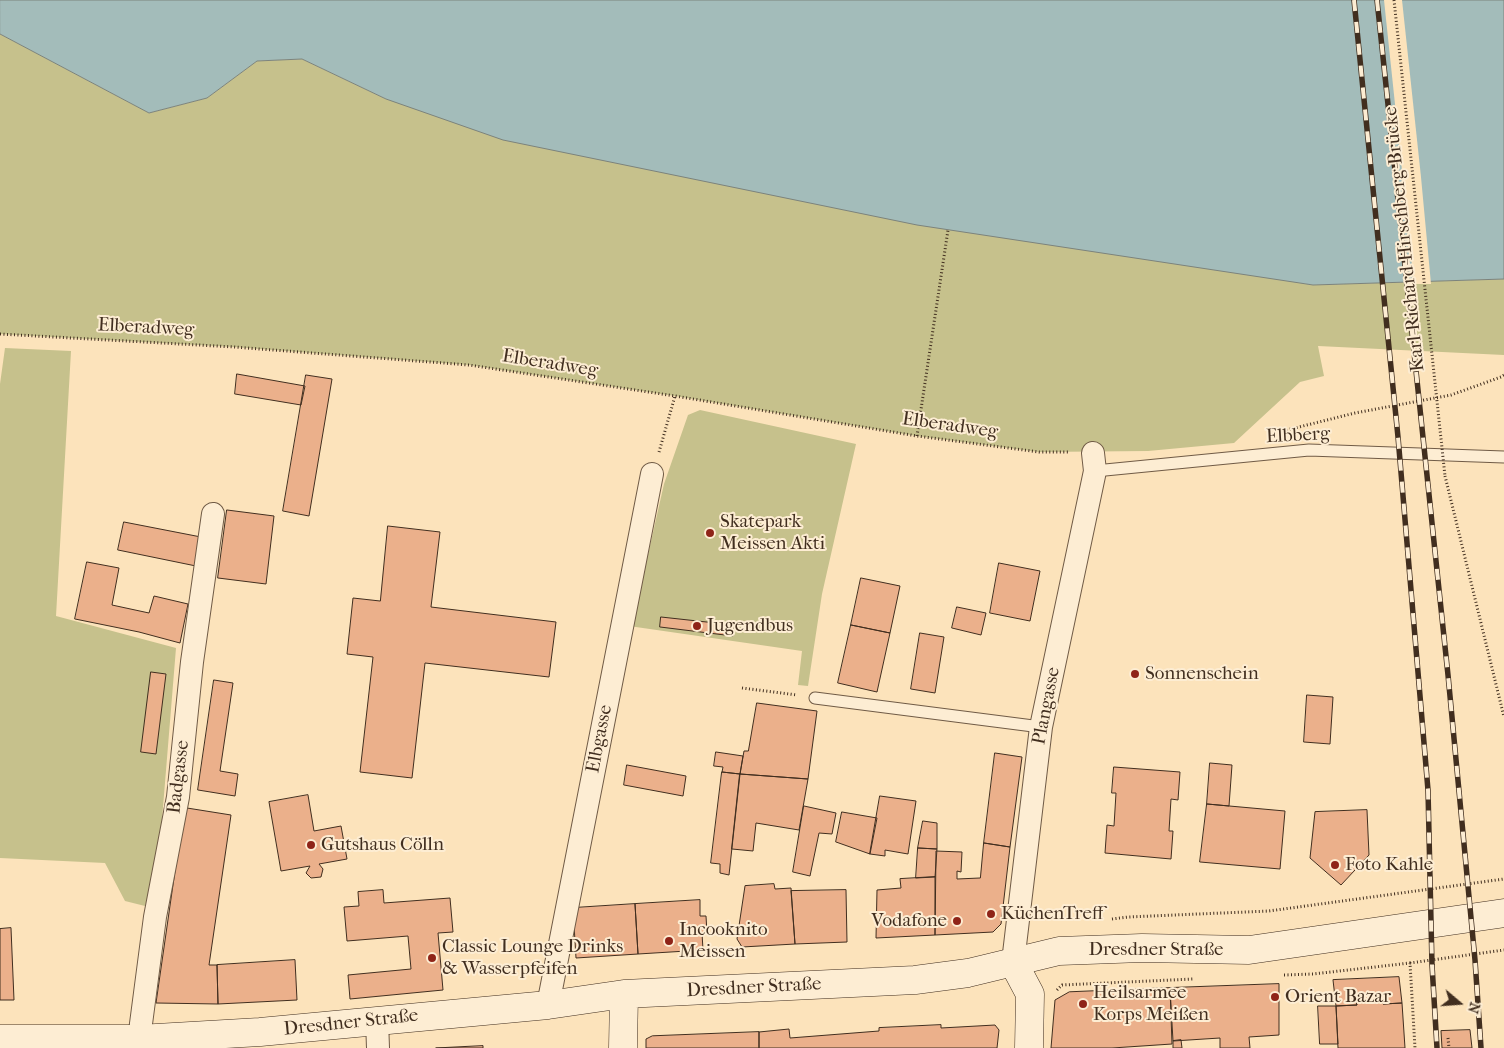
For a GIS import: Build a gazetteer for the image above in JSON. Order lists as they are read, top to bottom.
{
  "streets": {
    "main road": ["Dresdner Straße"],
    "street": ["Plangasse", "Elbgasse", "Badgasse"],
    "lane": ["Elbberg"],
    "path": ["Karl-Richard-Hirschberg-Brücke", "Elberadweg"]
  },
  "crossings": [
    ["Elberadweg", "Elbberg"],
    ["Elberadweg", "Plangasse"],
    ["Elbberg", "Plangasse"],
    ["Plangasse", "Dresdner Straße"],
    ["Elbgasse", "Dresdner Straße"],
    ["Badgasse", "Dresdner Straße"]
  ],
  "places": [
    "Skatepark Meissen Akti",
    "Jugendbus",
    "Sonnenschein",
    "Gutshaus Cölln",
    "Foto Kahle",
    "KüchenTreff",
    "Vodafone",
    "Incooknito Meissen",
    "Classic Lounge Drinks & Wasserpfeifen",
    "Orient Bazar",
    "Heilsarmee Korps Meißen"
  ],
  "north": "right"
}
